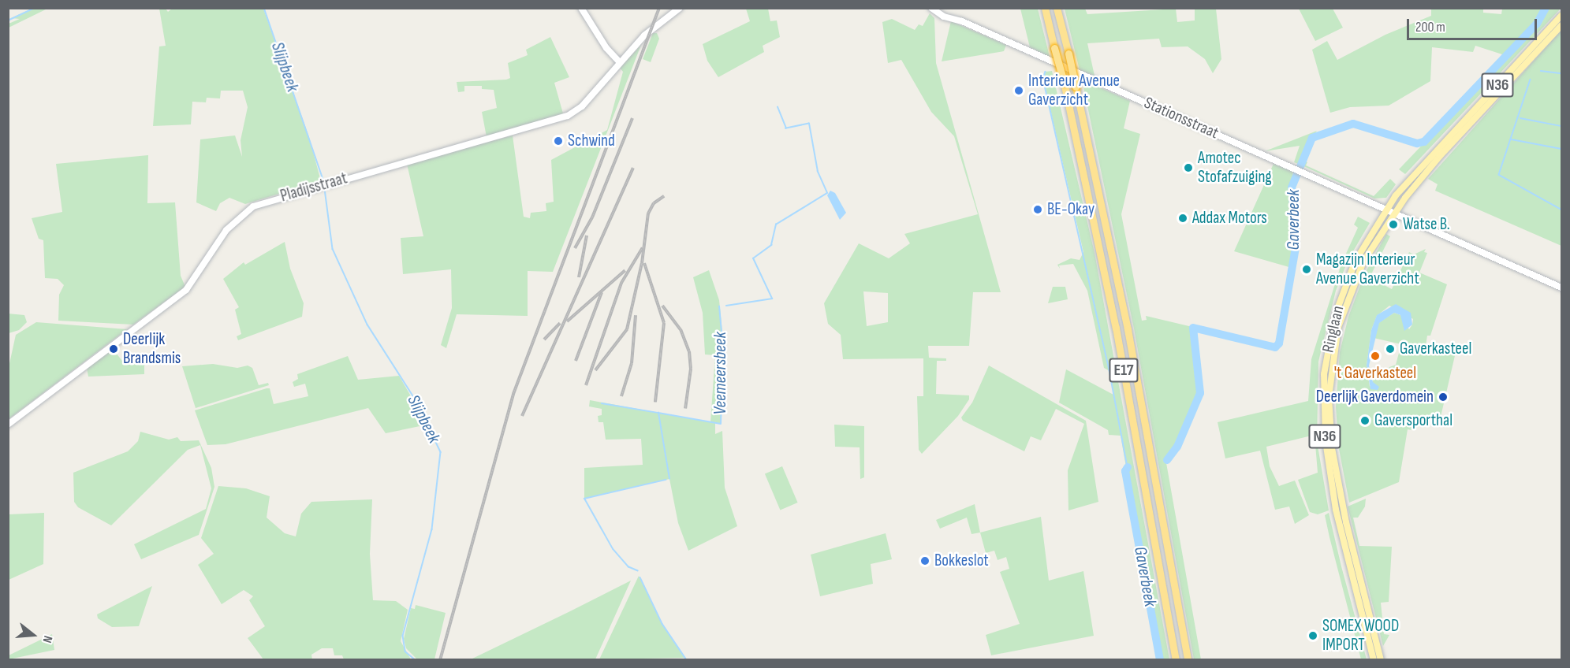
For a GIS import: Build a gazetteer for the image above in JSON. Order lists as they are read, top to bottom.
{
  "streets": {
    "highway": ["E17"],
    "main road": ["N36", "Ringlaan"],
    "street": ["Stationsstraat", "Pladijsstraat"]
  },
  "crossings": [
    ["Stationsstraat", "Ringlaan"]
  ],
  "water": ["Slijpbeek", "Gaverbeek", "Veemeersbeek"],
  "places": [
    "Interieur Avenue Gaverzicht",
    "Schwind",
    "Amotec Stofafzuiging",
    "BE-Okay",
    "Addax Motors",
    "Watse B.",
    "Magazijn Interieur Avenue Gaverzicht",
    "Deerlijk Brandsmis",
    "Gaverkasteel",
    "'t Gaverkasteel",
    "Deerlijk Gaverdomein",
    "Gaversporthal",
    "Bokkeslot",
    "SOMEX WOOD IMPORT"
  ],
  "scale_bar": "200 m",
  "north": "right"
}
